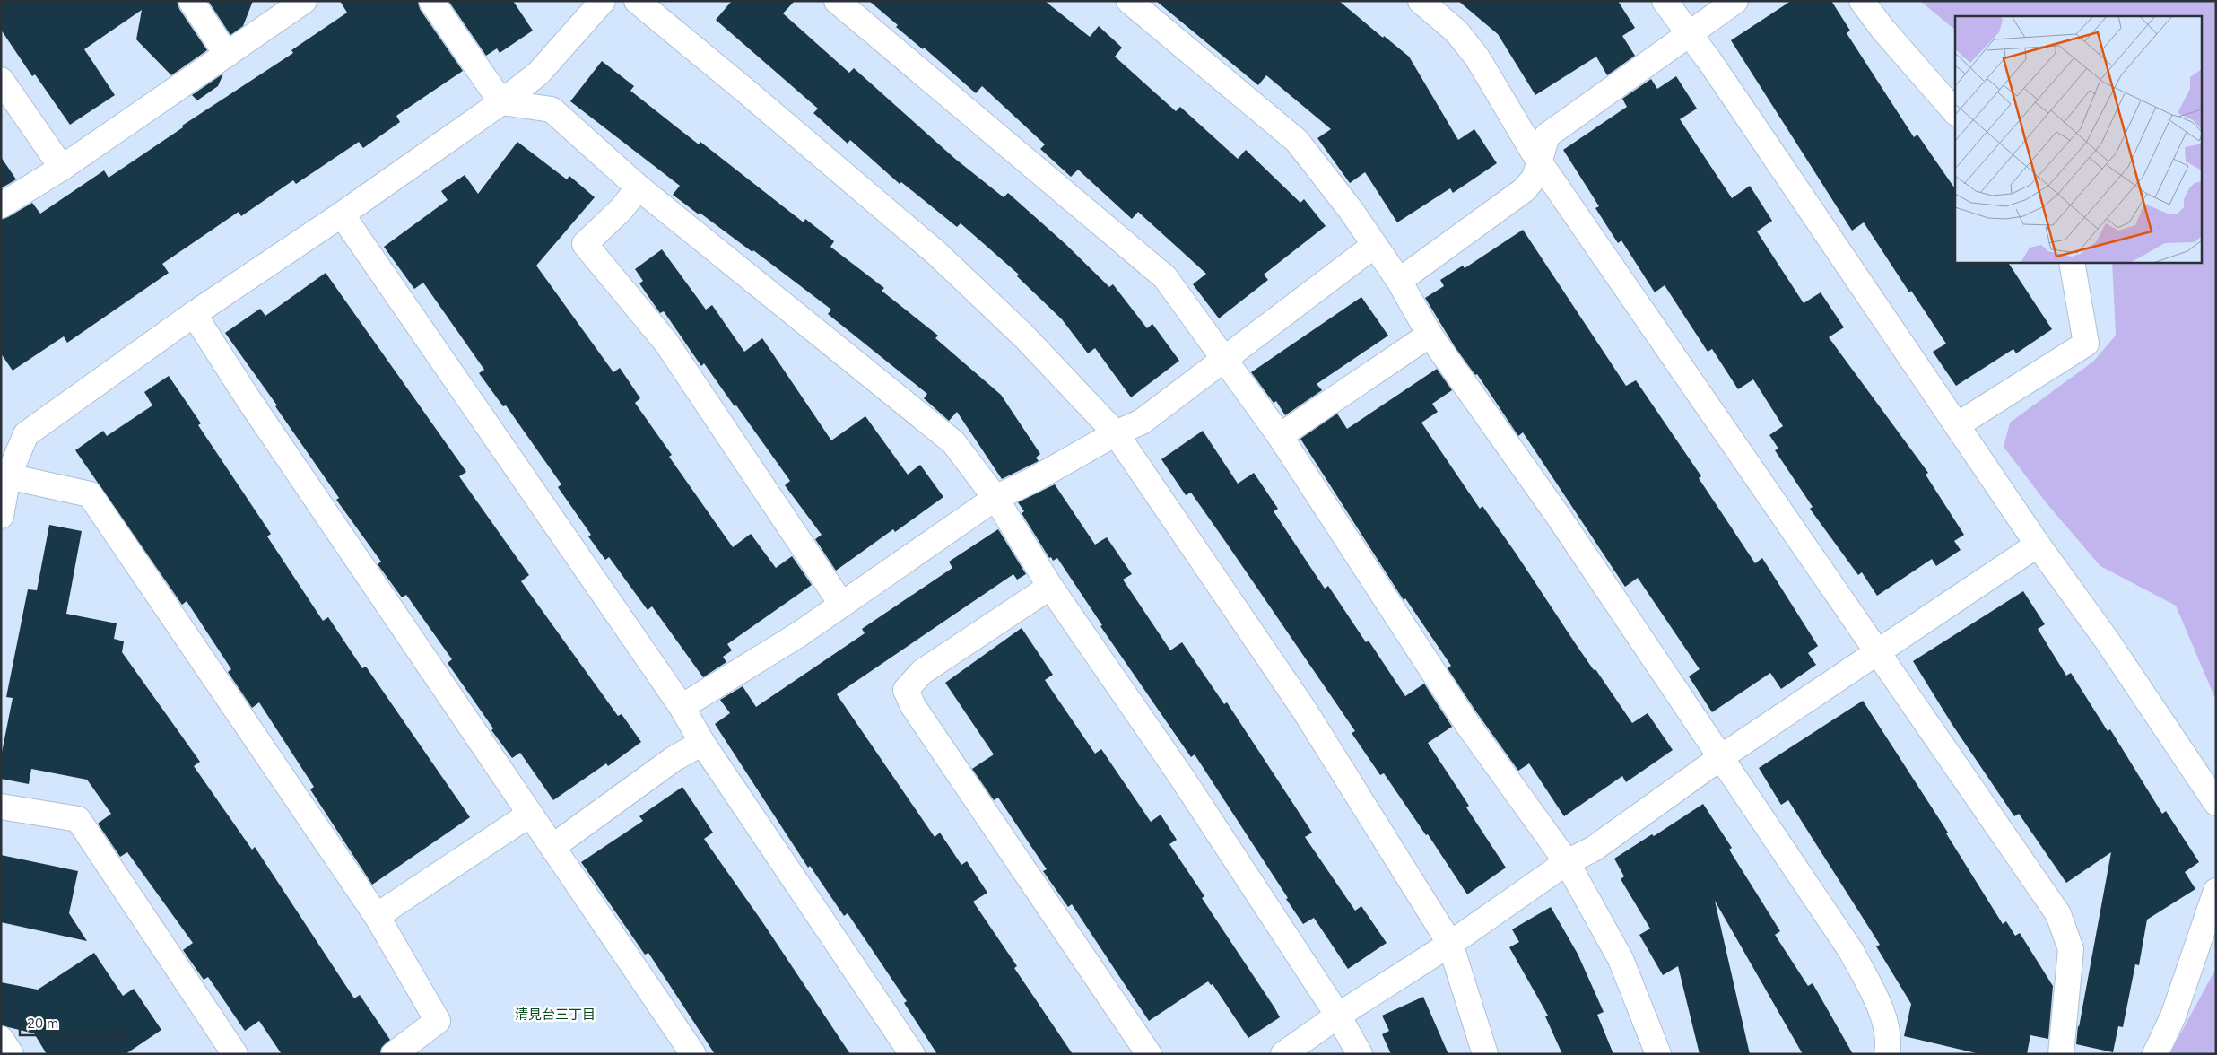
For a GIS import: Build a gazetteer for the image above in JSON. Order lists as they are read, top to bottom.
{
  "districts": ["清見台三丁目"],
  "scale_bar": "20 m"
}
